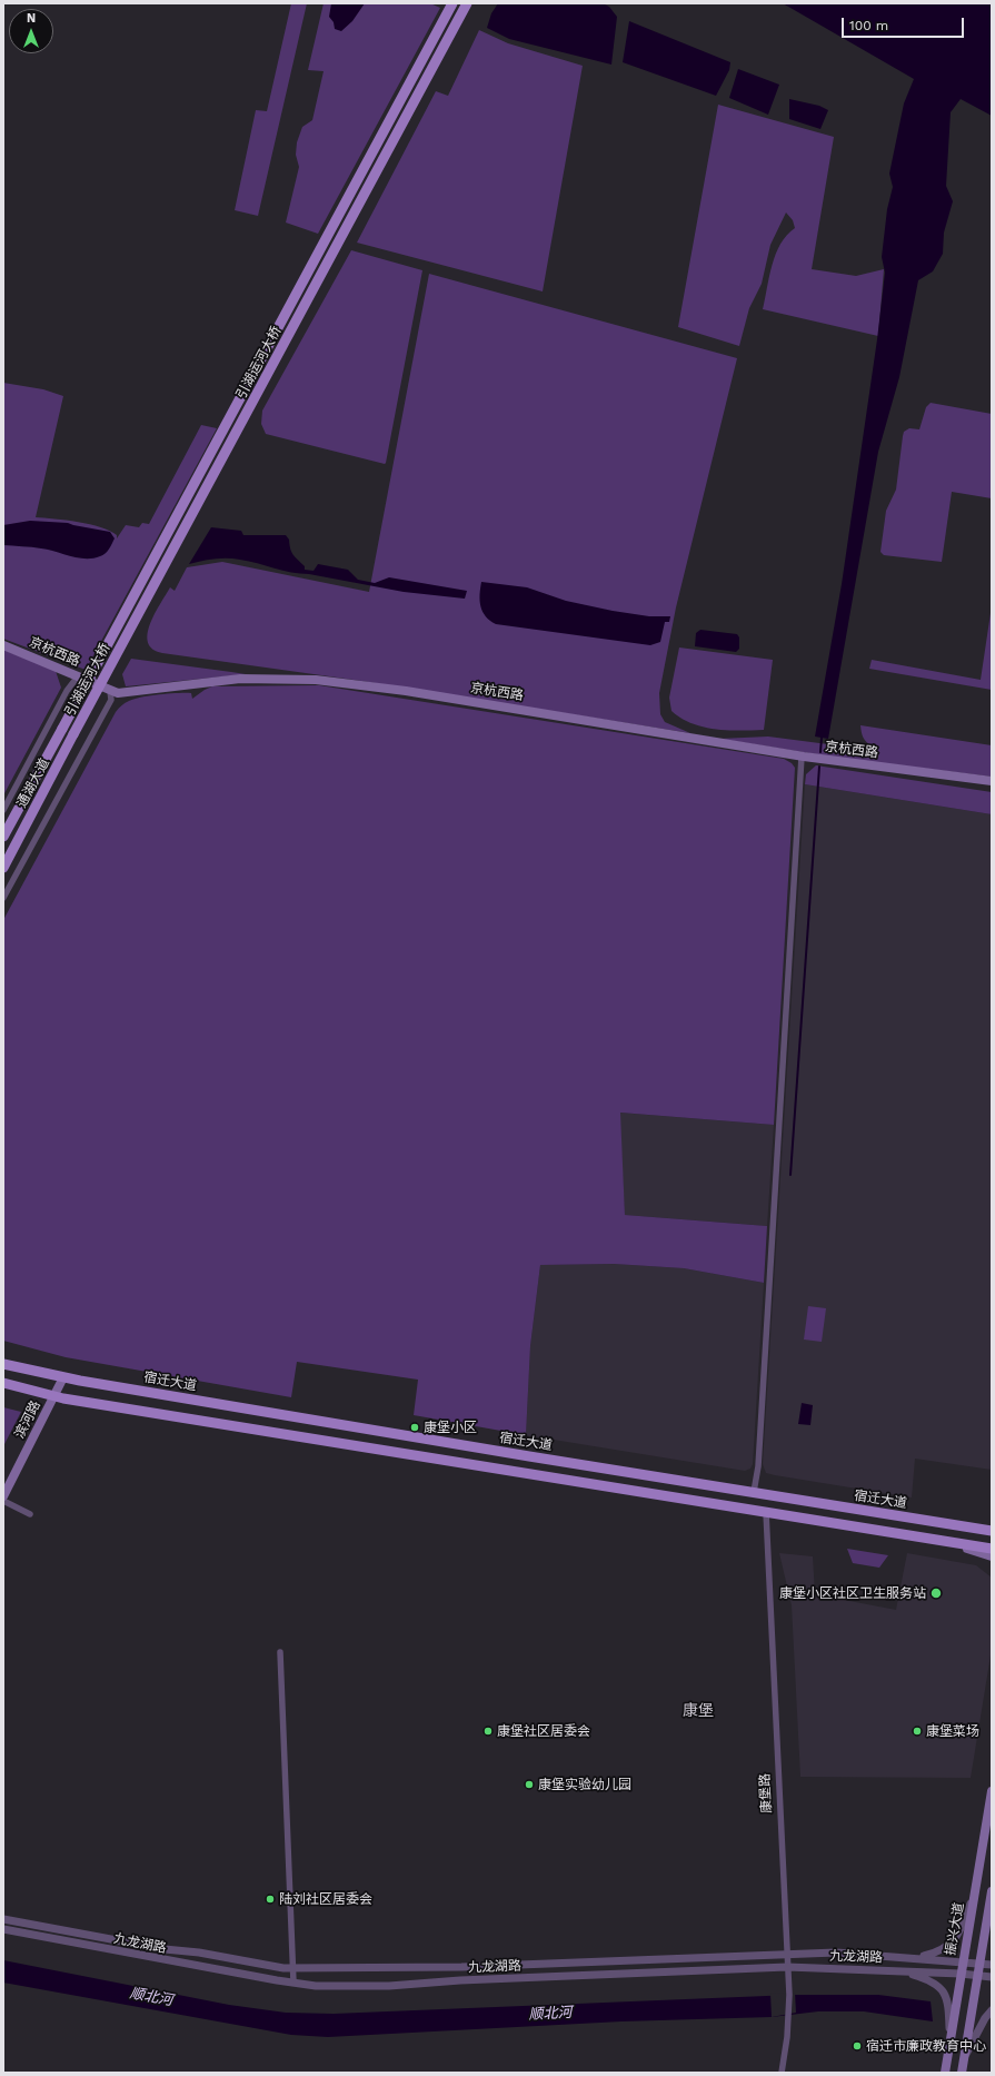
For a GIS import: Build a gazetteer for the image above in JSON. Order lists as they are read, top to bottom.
{
  "streets": {
    "main road": [
      "引湖运河大桥",
      "京杭西路",
      "通湖大道",
      "宿迁大道",
      "滨河路",
      "振兴大道"
    ],
    "street": ["康堡路", "九龙湖路"]
  },
  "crossings": [
    ["引湖运河大桥", "通湖大道"],
    ["宿迁大道", "滨河路"],
    ["康堡路", "九龙湖路"],
    ["振兴大道", "九龙湖路"]
  ],
  "districts": ["康堡"],
  "water": ["顺北河"],
  "places": [
    "康堡小区",
    "康堡小区社区卫生服务站",
    "康堡社区居委会",
    "康堡菜场",
    "康堡实验幼儿园",
    "陆刘社区居委会",
    "宿迁市廉政教育中心"
  ],
  "scale_bar": "100 m",
  "north": "top"
}
